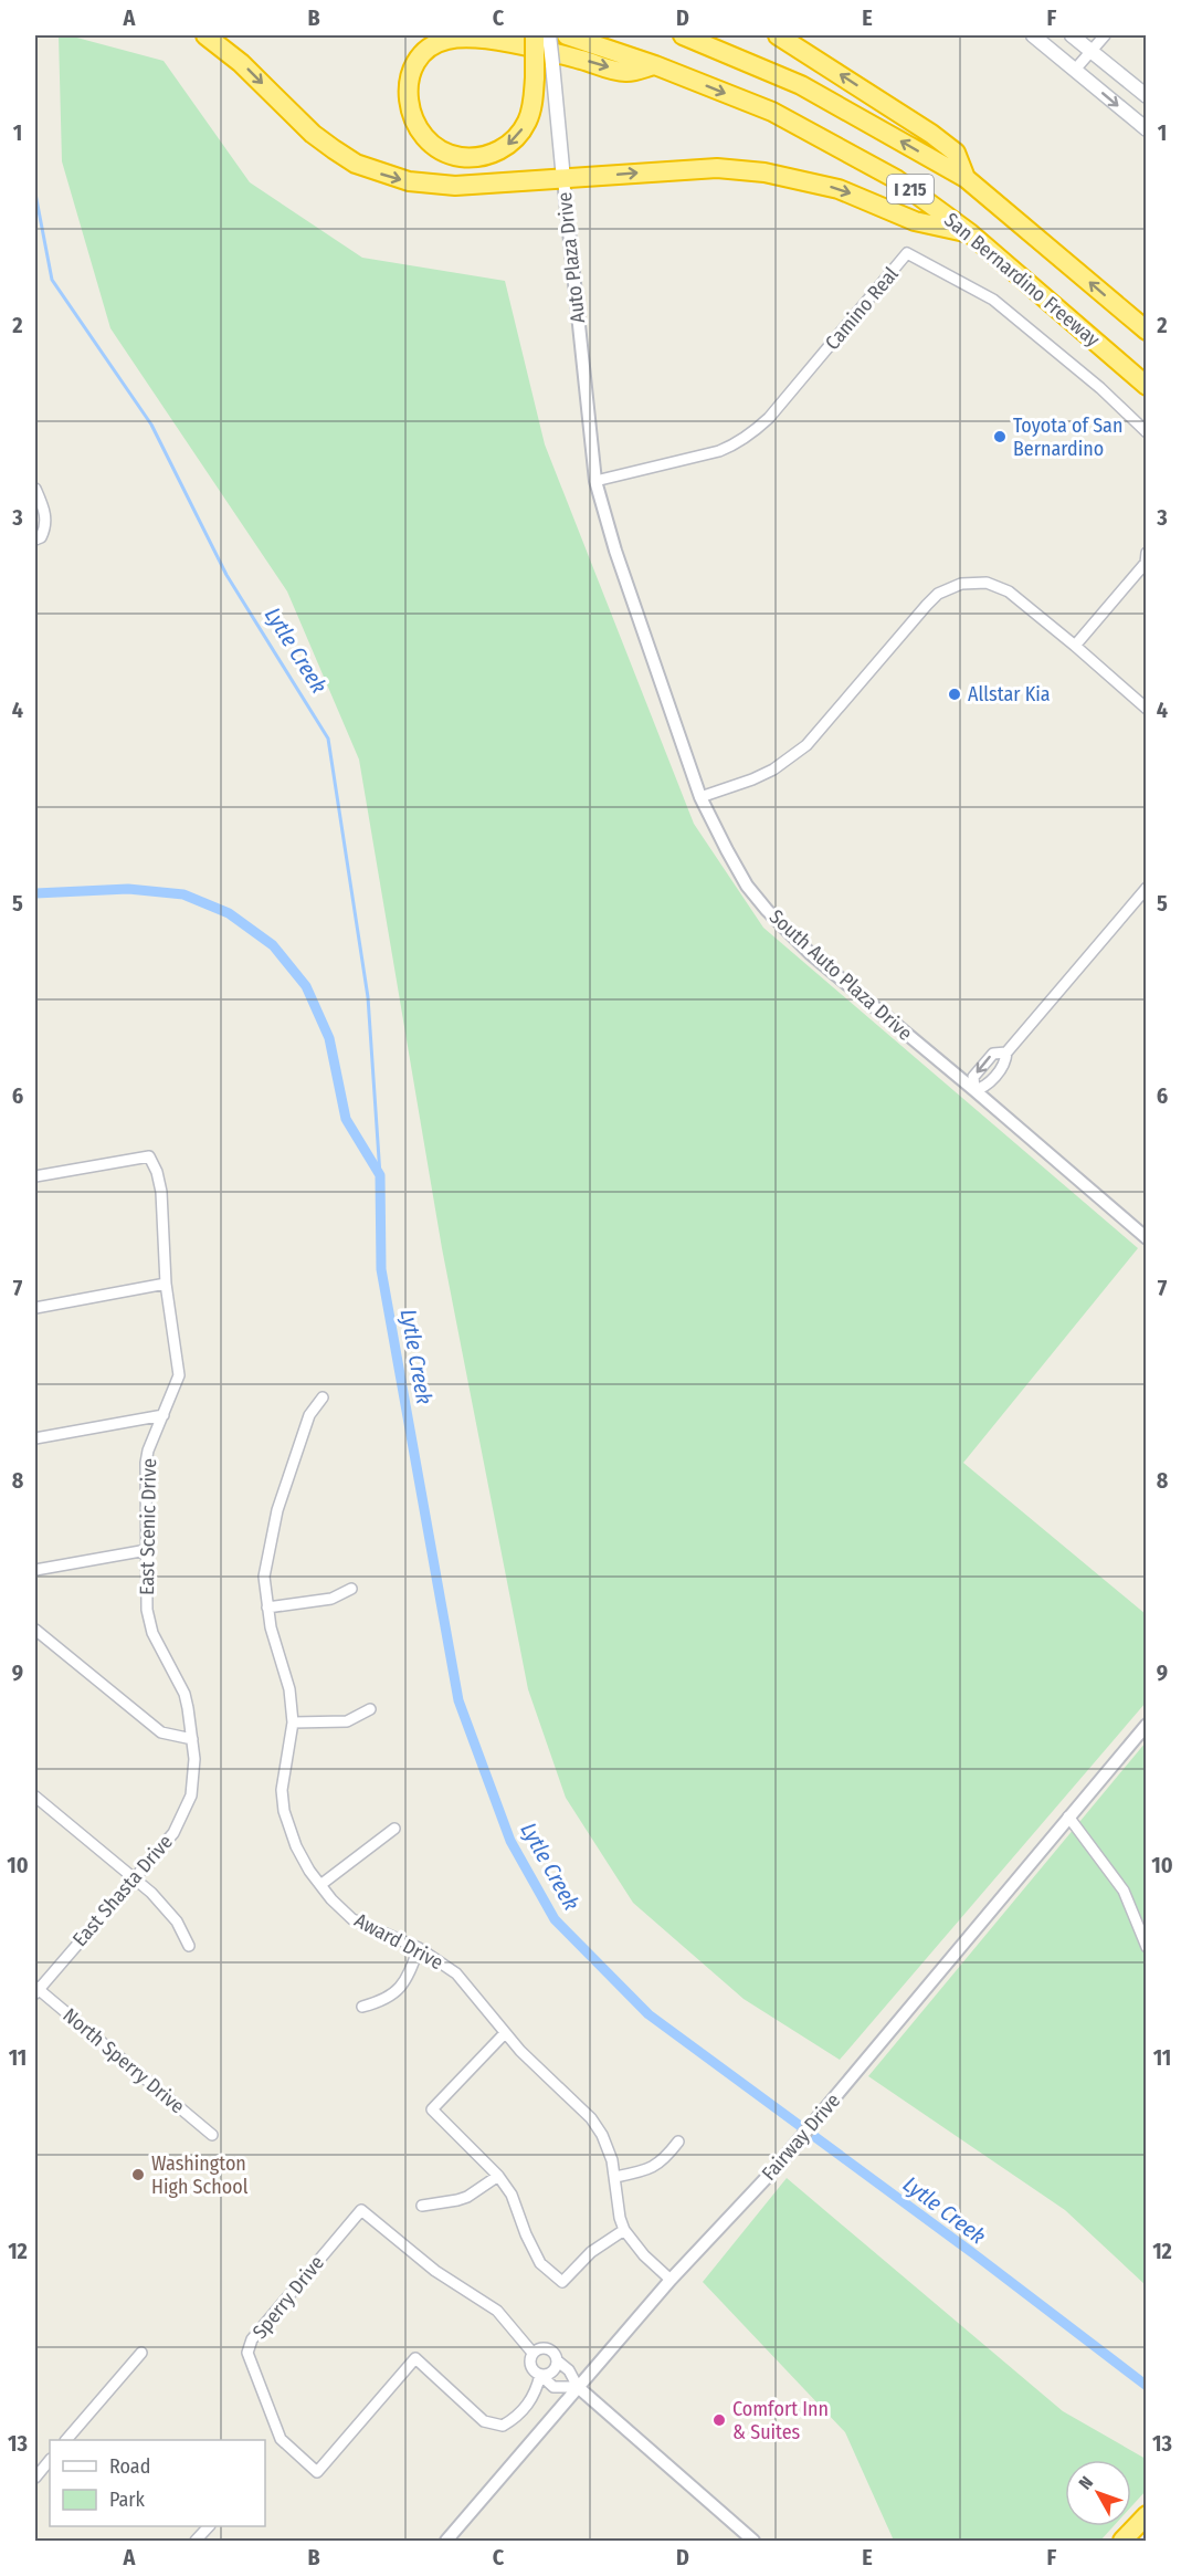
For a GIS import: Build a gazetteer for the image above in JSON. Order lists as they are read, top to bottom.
{
  "streets": {
    "highway": ["I 215", "San Bernardino Freeway"],
    "main road": ["Auto Plaza Drive"],
    "street": [
      "Camino Real",
      "South Auto Plaza Drive",
      "East Scenic Drive",
      "East Shasta Drive",
      "Award Drive",
      "North Sperry Drive",
      "Fairway Drive",
      "Sperry Drive"
    ]
  },
  "crossings": [
    ["Auto Plaza Drive", "Camino Real"],
    ["Auto Plaza Drive", "South Auto Plaza Drive"],
    ["Camino Real", "South Auto Plaza Drive"],
    ["East Scenic Drive", "East Shasta Drive"],
    ["East Shasta Drive", "North Sperry Drive"],
    ["Award Drive", "Fairway Drive"]
  ],
  "water": ["Lytle Creek"],
  "places": [
    "Toyota of San Bernardino",
    "Allstar Kia",
    "Washington High School",
    "Comfort Inn & Suites"
  ],
  "legend": ["Road", "Park"],
  "north": "top left",
  "grid": {
    "columns": [
      "A",
      "B",
      "C",
      "D",
      "E",
      "F"
    ],
    "rows": [
      "1",
      "2",
      "3",
      "4",
      "5",
      "6",
      "7",
      "8",
      "9",
      "10",
      "11",
      "12",
      "13"
    ]
  }
}
